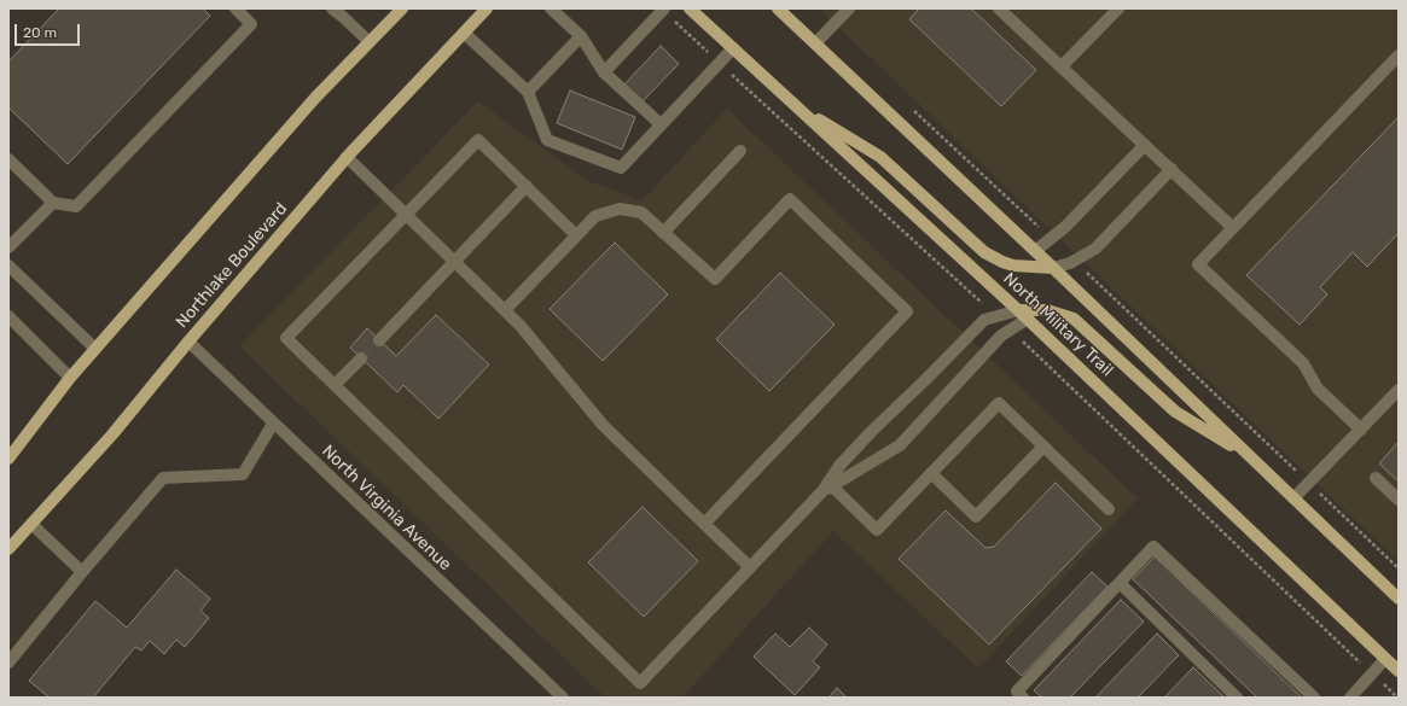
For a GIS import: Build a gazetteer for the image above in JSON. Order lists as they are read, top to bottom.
{
  "streets": {
    "main road": ["Northlake Boulevard", "North Military Trail"],
    "street": ["North Virginia Avenue"]
  },
  "crossings": [
    ["Northlake Boulevard", "North Virginia Avenue"]
  ],
  "scale_bar": "20 m"
}
